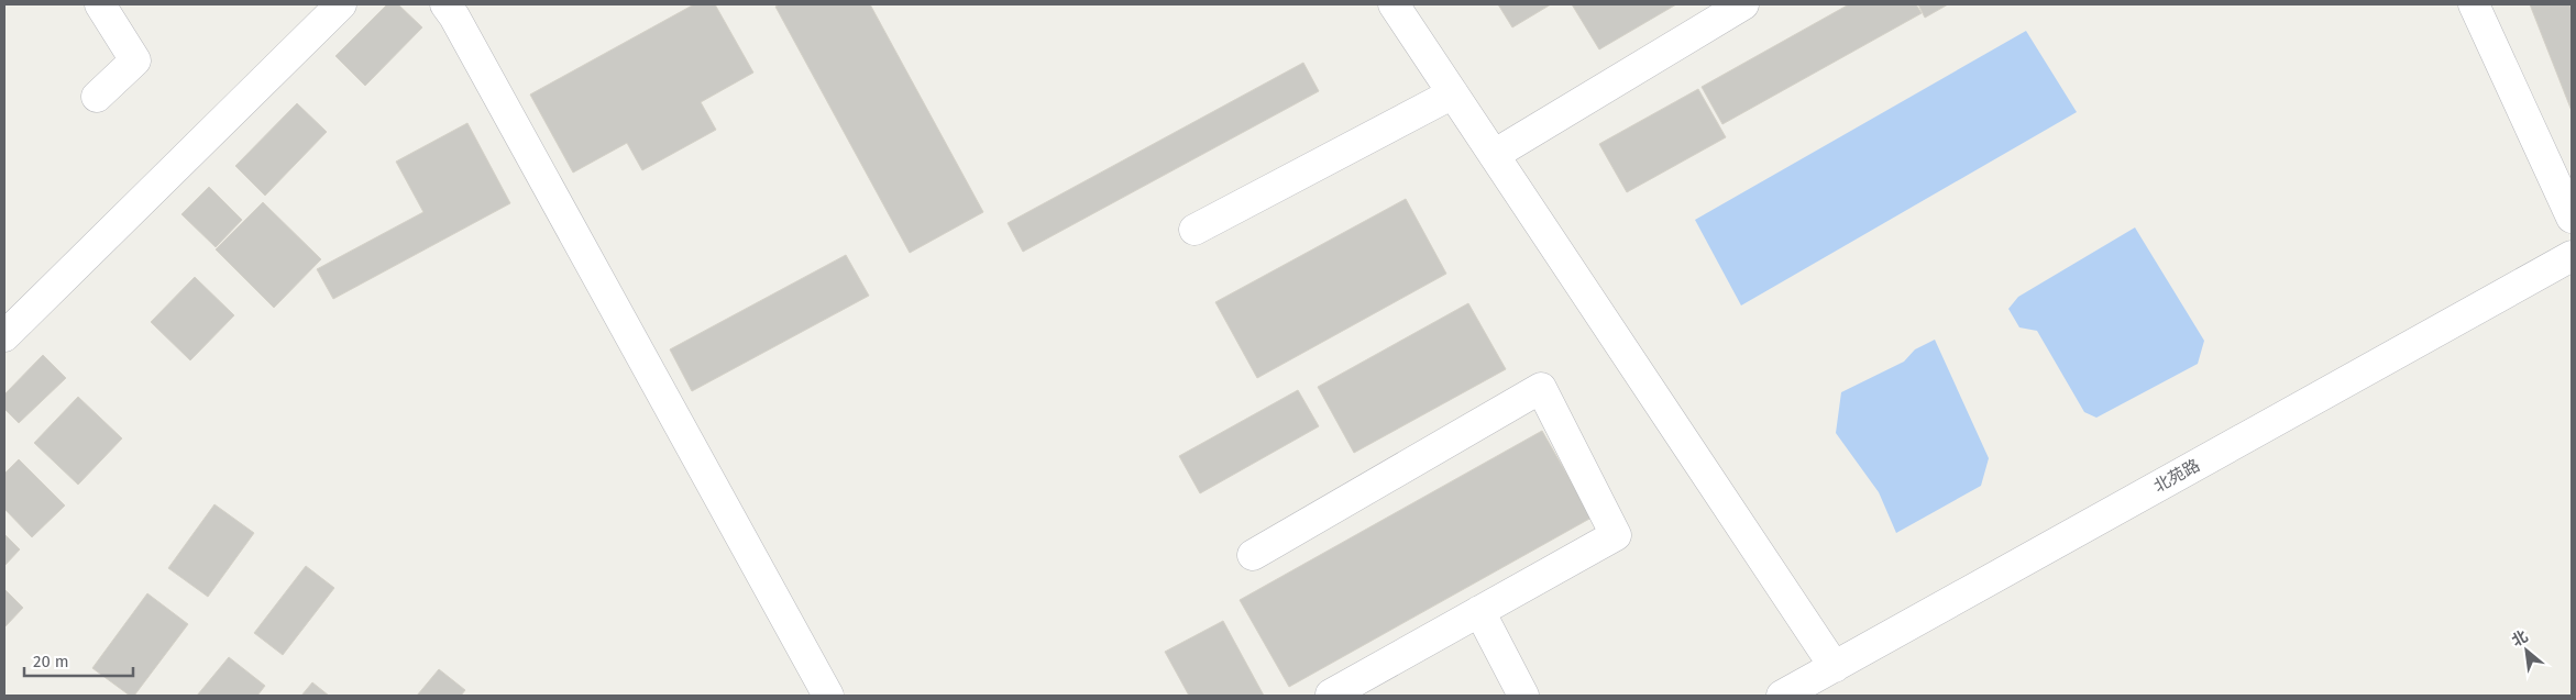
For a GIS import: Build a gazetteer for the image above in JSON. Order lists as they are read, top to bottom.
{
  "streets": {
    "street": ["北苑路"]
  },
  "scale_bar": "20 m",
  "north": "top left"
}
